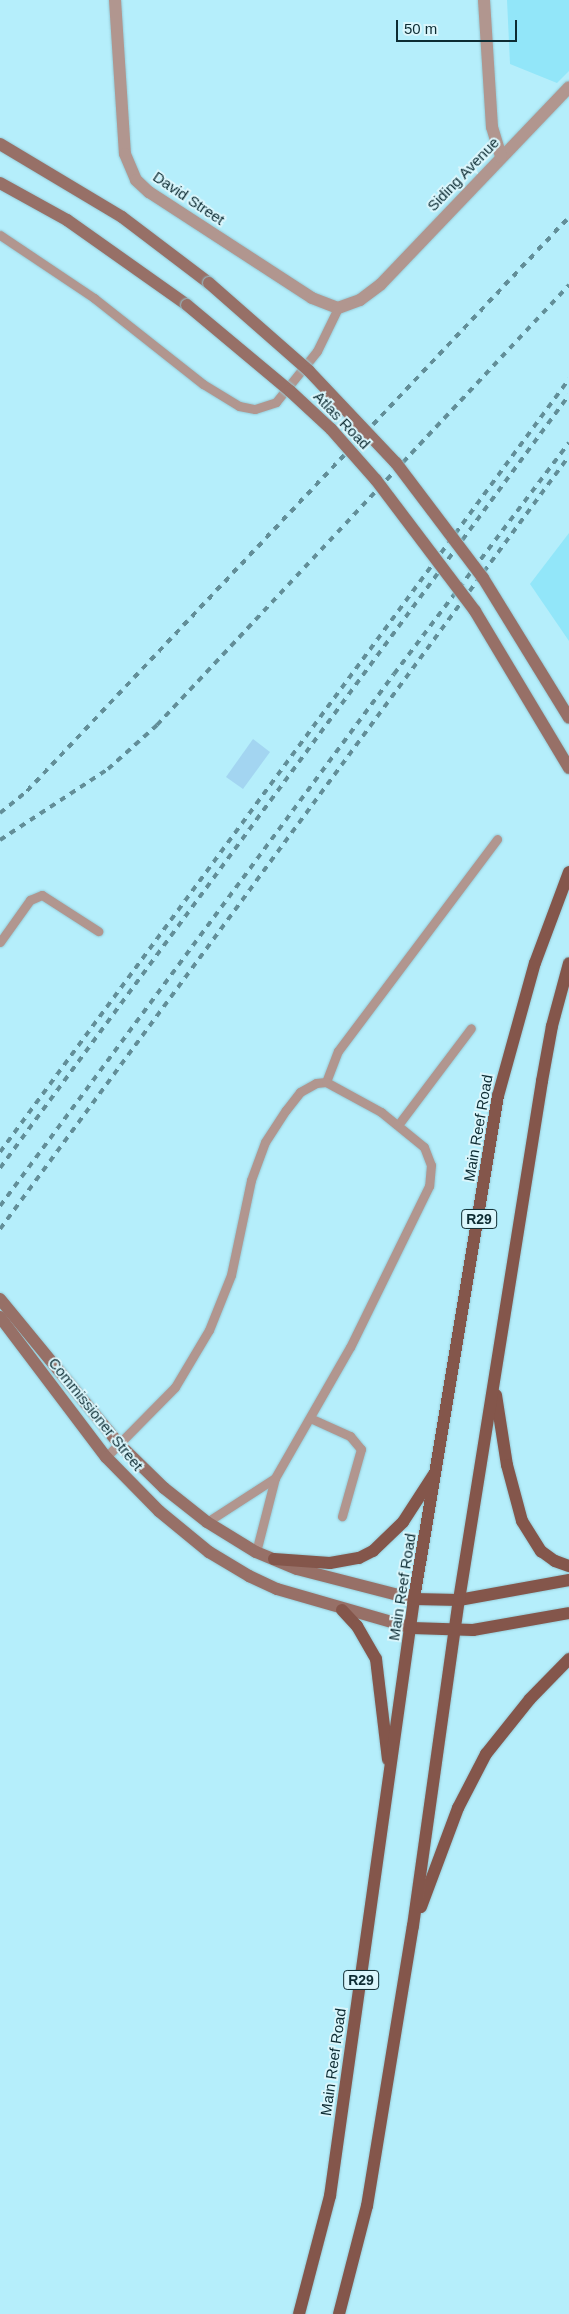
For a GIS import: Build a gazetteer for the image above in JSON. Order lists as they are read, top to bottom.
{
  "streets": {
    "main road": [
      "Atlas Road",
      "Main Reef Road",
      "R29",
      "Commissioner Street"
    ],
    "street": ["Siding Avenue", "David Street"]
  },
  "crossings": [
    ["Siding Avenue", "David Street"],
    ["Main Reef Road", "Commissioner Street"],
    ["R29", "Commissioner Street"]
  ],
  "scale_bar": "50 m"
}
